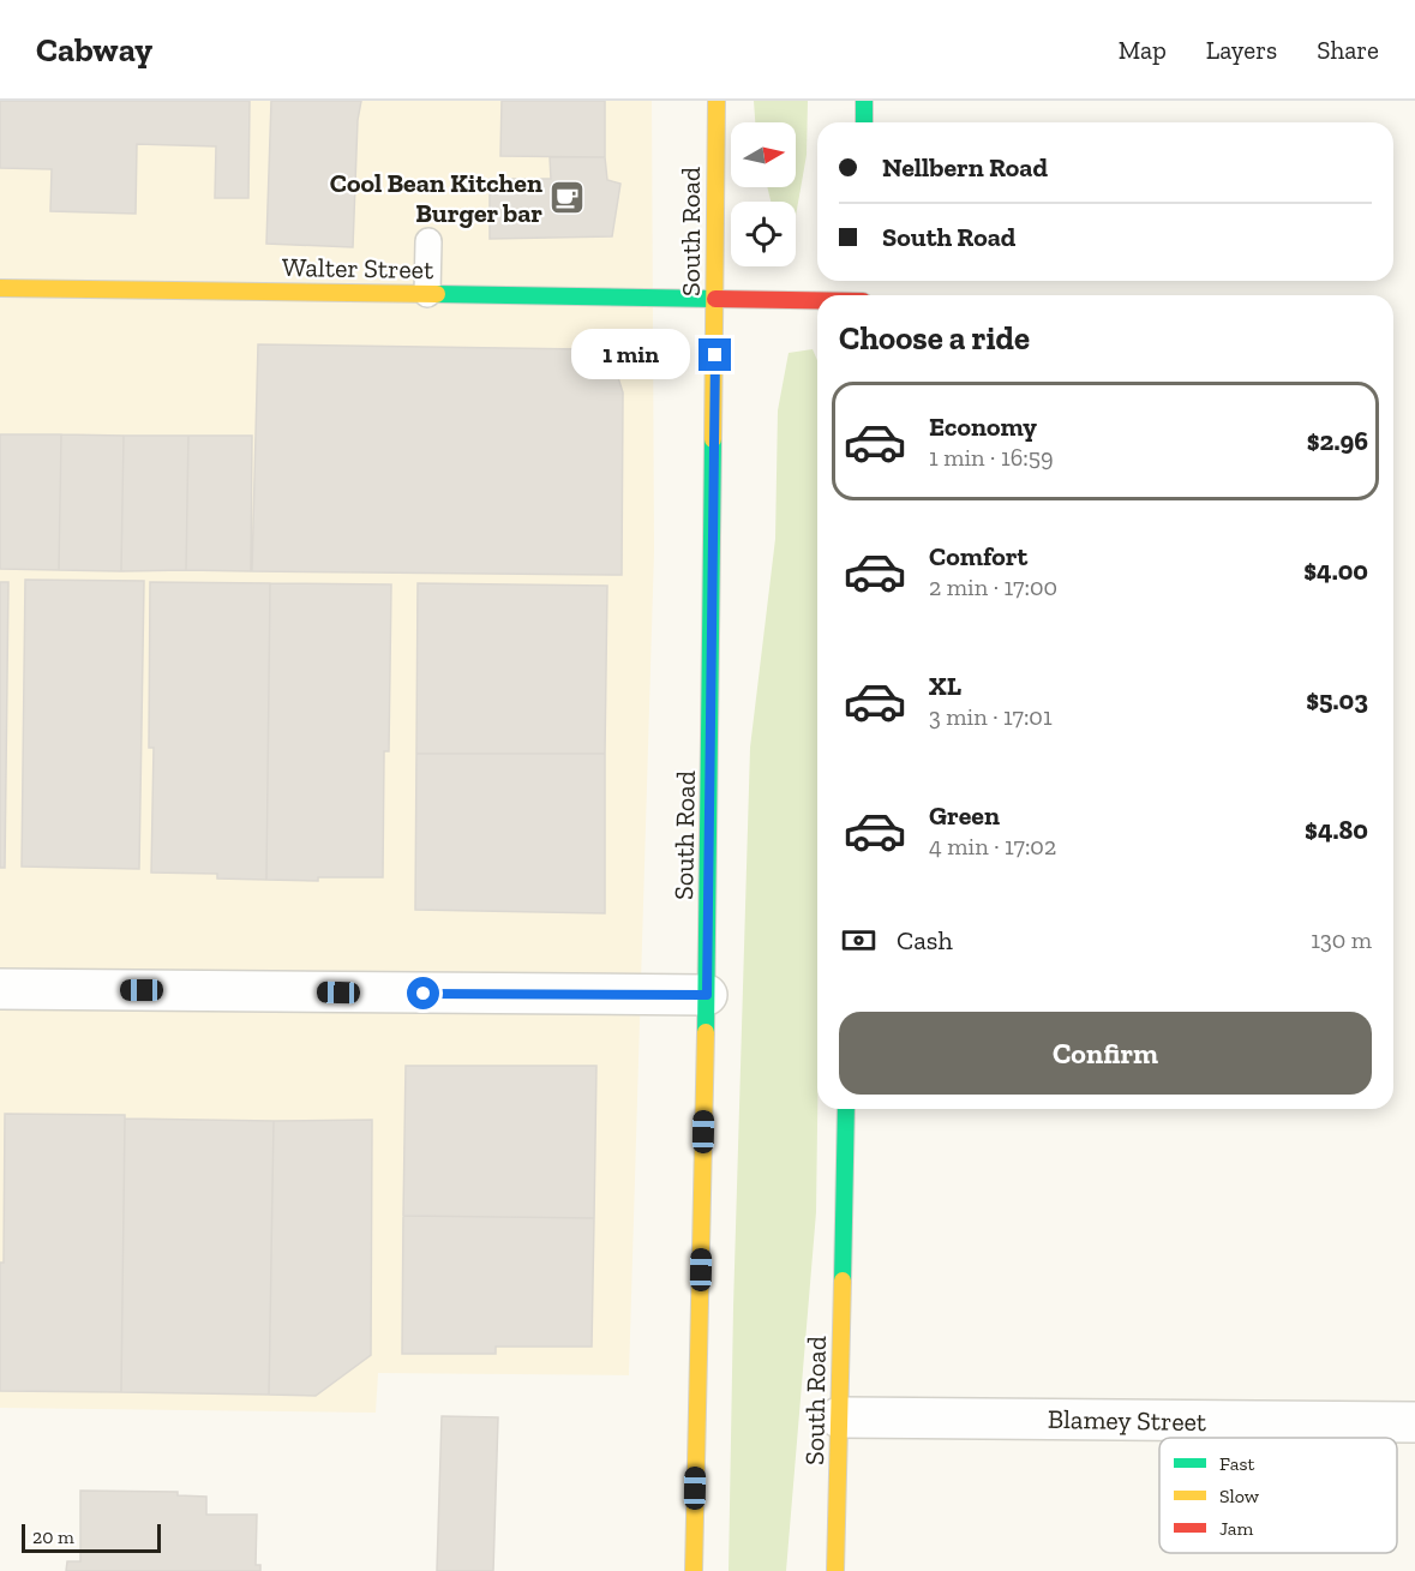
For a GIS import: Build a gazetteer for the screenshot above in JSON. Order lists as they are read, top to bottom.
{
  "streets": {
    "main road": ["South Road", "Walter Street"],
    "street": ["Blamey Street"]
  },
  "crossings": [
    ["South Road", "Walter Street"],
    ["South Road", "Blamey Street"]
  ],
  "places": {
    "cafe": ["Cool Bean Kitchen Burger bar"]
  },
  "legend": ["Fast", "Slow", "Jam"],
  "scale_bar": "20 m",
  "north": "right",
  "page": {
    "header": "Cabway",
    "nav": ["Map", "Layers", "Share"],
    "banner": ["Nellbern Road", "South Road"],
    "heading": "Choose a ride",
    "bubble": "1 min",
    "list": [
      {
        "name": "Economy",
        "note": "1 min · 16:59",
        "value": "$2.96"
      },
      {
        "name": "Comfort",
        "note": "2 min · 17:00",
        "value": "$4.00"
      },
      {
        "name": "XL",
        "note": "3 min · 17:01",
        "value": "$5.03"
      },
      {
        "name": "Green",
        "note": "4 min · 17:02",
        "value": "$4.80"
      }
    ],
    "pay": ["Cash", "130 m"],
    "buttons": "Confirm",
    "scale": "20 m"
  }
}
